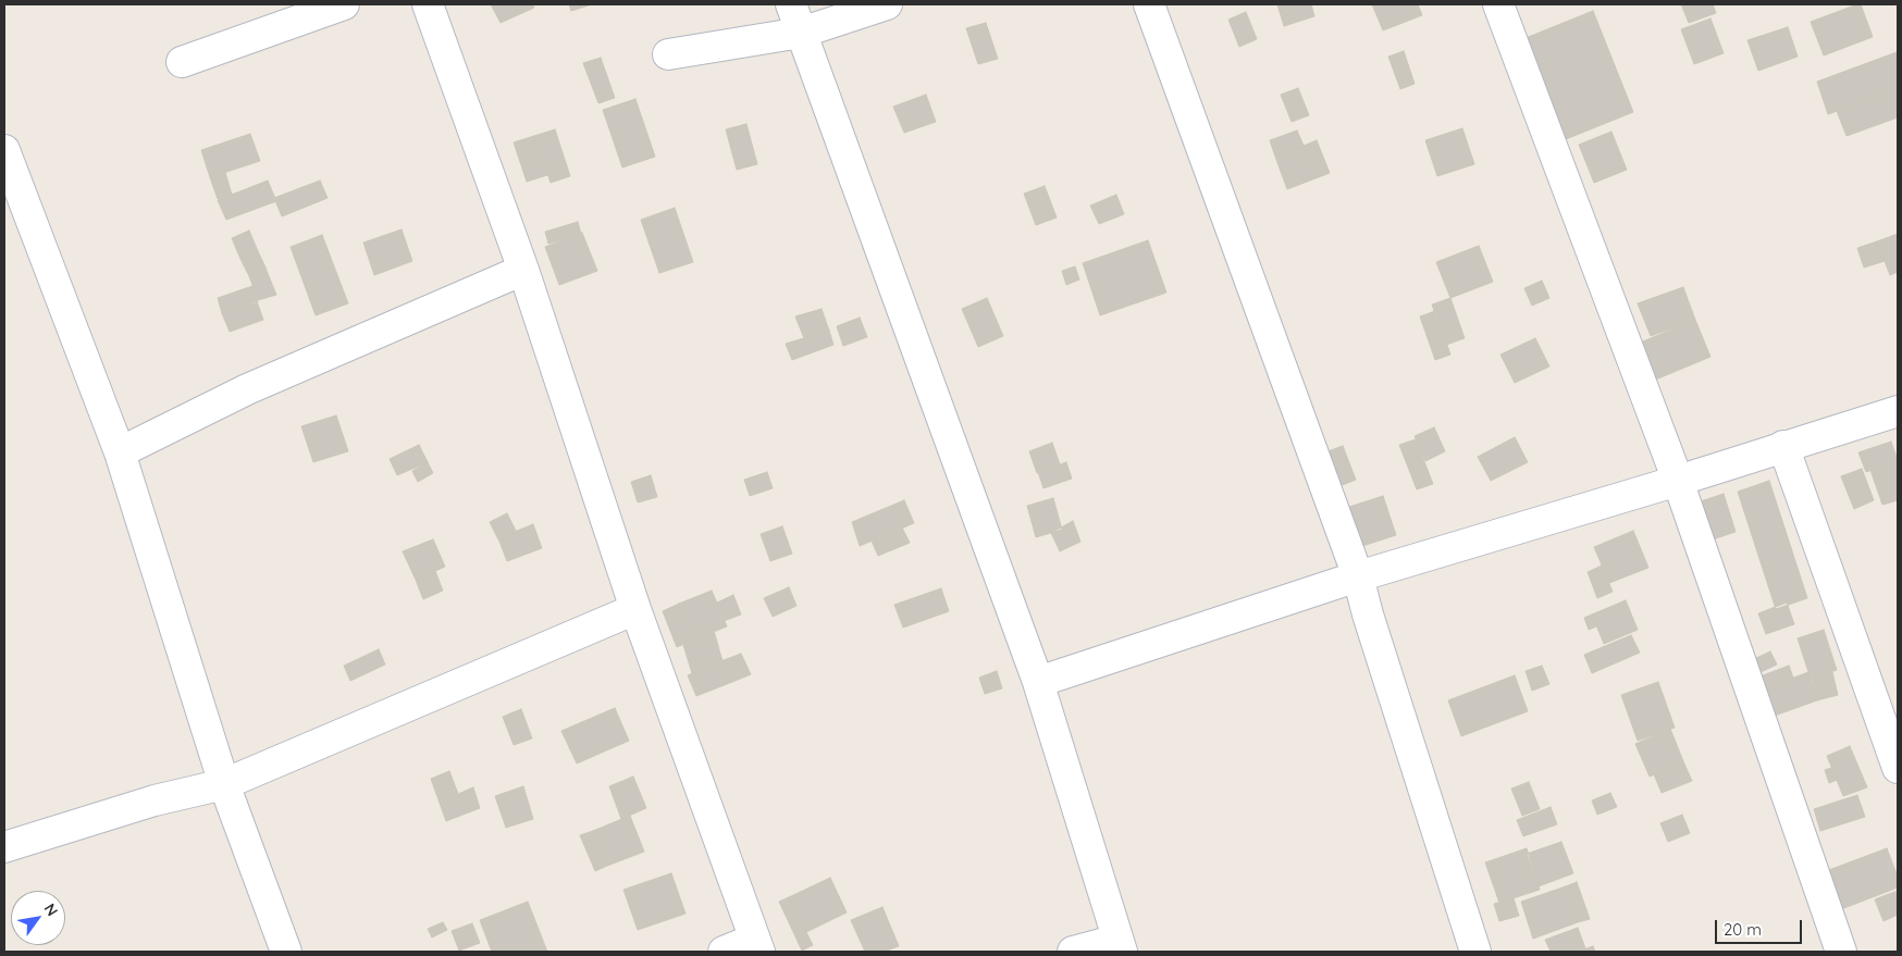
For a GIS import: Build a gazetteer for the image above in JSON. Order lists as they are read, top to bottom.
{
  "scale_bar": "20 m",
  "north": "top right"
}
